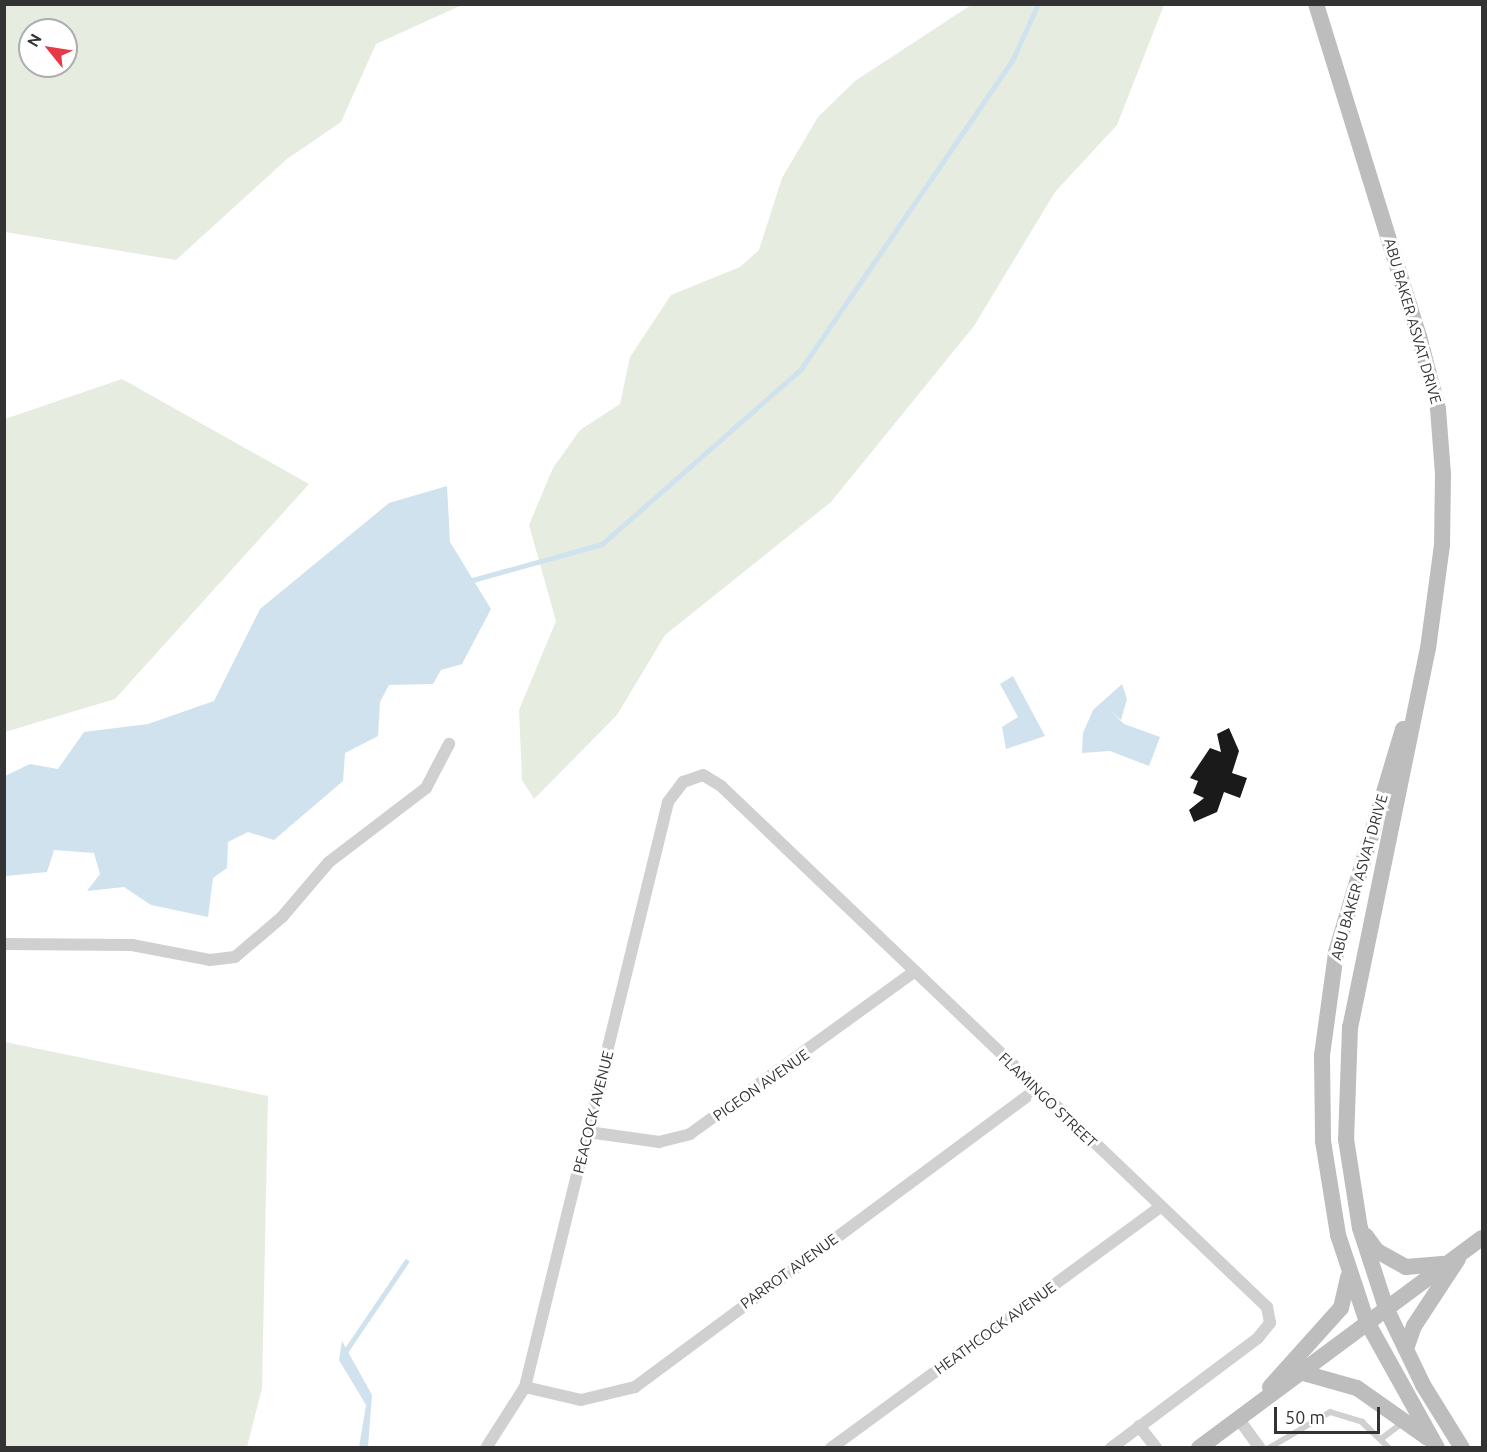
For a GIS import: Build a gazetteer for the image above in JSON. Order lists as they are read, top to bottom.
{
  "streets": {
    "main road": ["ABU BAKER ASVAT DRIVE"],
    "street": [
      "PIGEON AVENUE",
      "FLAMINGO STREET",
      "PEACOCK AVENUE",
      "PARROT AVENUE",
      "HEATHCOCK AVENUE"
    ]
  },
  "crossings": [
    ["PIGEON AVENUE", "FLAMINGO STREET"],
    ["PIGEON AVENUE", "PEACOCK AVENUE"],
    ["FLAMINGO STREET", "PEACOCK AVENUE"],
    ["FLAMINGO STREET", "PARROT AVENUE"],
    ["FLAMINGO STREET", "HEATHCOCK AVENUE"],
    ["PEACOCK AVENUE", "PARROT AVENUE"]
  ],
  "scale_bar": "50 m",
  "north": "top left"
}
